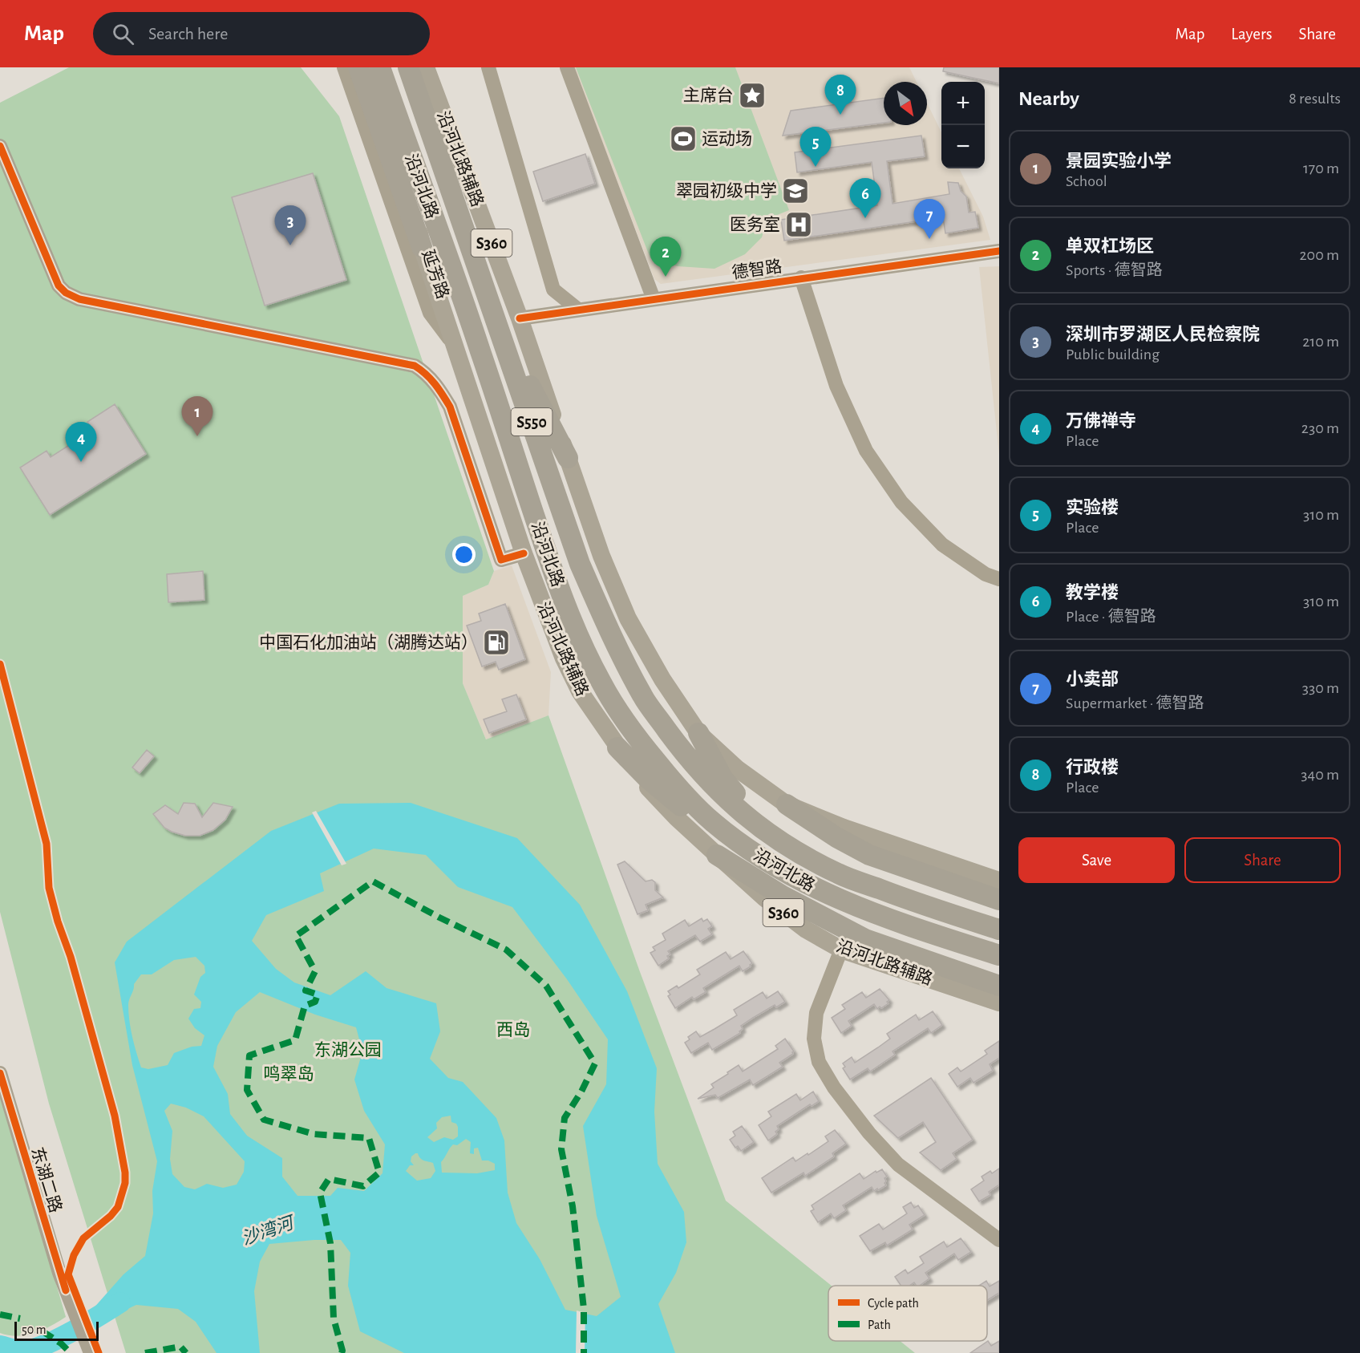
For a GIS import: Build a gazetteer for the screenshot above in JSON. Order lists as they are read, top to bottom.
{
  "streets": {
    "highway": ["沿河北路", "S360", "S550"],
    "main road": ["沿河北路辅路"],
    "street": ["德智路", "延芳路", "东湖二路"]
  },
  "crossings": [
    ["沿河北路辅路", "沿河北路"],
    ["沿河北路辅路", "S360"],
    ["沿河北路辅路", "德智路"],
    ["沿河北路辅路", "延芳路"]
  ],
  "water": ["沙湾河"],
  "parks": ["西岛", "东湖公园", "鸣翠岛"],
  "places": {
    "place": ["主席台"],
    "sports": ["运动场"],
    "school or university": ["翠园初级中学"],
    "hospital": ["医务室"],
    "fuel station": ["中国石化加油站（湖腾达站）"]
  },
  "legend": ["Cycle path", "Path"],
  "scale_bar": "50 m",
  "north": "bottom right",
  "page": {
    "header": "Map",
    "search": "Search here",
    "nav": ["Map", "Layers", "Share"],
    "heading": ["Nearby", "8 results"],
    "pins": [
      "8",
      "5",
      "6",
      "7",
      "3",
      "2",
      "1",
      "4"
    ],
    "map_buttons": ["+", "−"],
    "list": [
      {
        "mark": "1",
        "name": "景园实验小学",
        "note": "School",
        "value": "170 m"
      },
      {
        "mark": "2",
        "name": "单双杠场区",
        "note": "Sports · 德智路",
        "value": "200 m"
      },
      {
        "mark": "3",
        "name": "深圳市罗湖区人民检察院",
        "note": "Public building",
        "value": "210 m"
      },
      {
        "mark": "4",
        "name": "万佛禅寺",
        "note": "Place",
        "value": "230 m"
      },
      {
        "mark": "5",
        "name": "实验楼",
        "note": "Place",
        "value": "310 m"
      },
      {
        "mark": "6",
        "name": "教学楼",
        "note": "Place · 德智路",
        "value": "310 m"
      },
      {
        "mark": "7",
        "name": "小卖部",
        "note": "Supermarket · 德智路",
        "value": "330 m"
      },
      {
        "mark": "8",
        "name": "行政楼",
        "note": "Place",
        "value": "340 m"
      }
    ],
    "buttons": ["Save", "Share"],
    "scale": "50 m"
  }
}
